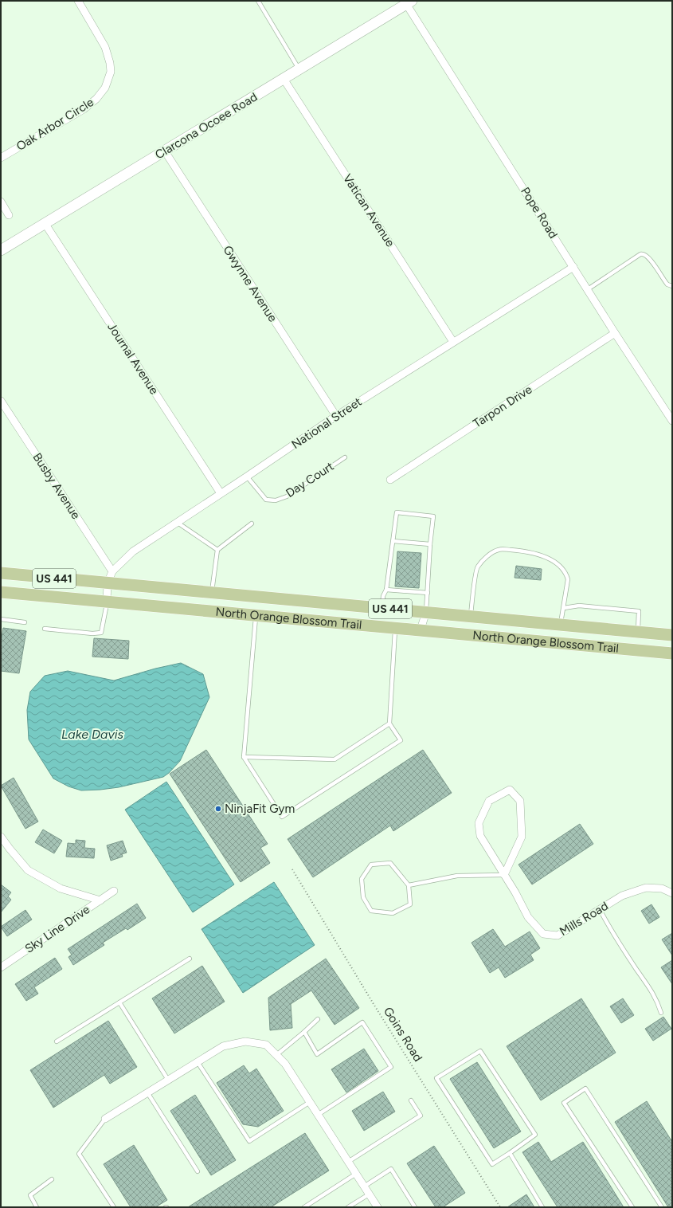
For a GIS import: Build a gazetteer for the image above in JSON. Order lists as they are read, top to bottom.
{
  "streets": {
    "main road": ["Clarcona Ocoee Road", "US 441", "North Orange Blossom Trail"],
    "street": [
      "Oak Arbor Circle",
      "Vatican Avenue",
      "Pope Road",
      "Gwynne Avenue",
      "Journal Avenue",
      "Tarpon Drive",
      "National Street",
      "Busby Avenue",
      "Mills Road",
      "Sky Line Drive"
    ],
    "lane": ["Day Court"],
    "path": ["Goins Road"]
  },
  "crossings": [
    ["Clarcona Ocoee Road", "Vatican Avenue"],
    ["Clarcona Ocoee Road", "Pope Road"],
    ["Clarcona Ocoee Road", "Gwynne Avenue"],
    ["Clarcona Ocoee Road", "Journal Avenue"],
    ["Vatican Avenue", "National Street"],
    ["Pope Road", "Tarpon Drive"],
    ["Pope Road", "National Street"],
    ["Gwynne Avenue", "National Street"],
    ["Journal Avenue", "National Street"],
    ["National Street", "Day Court"],
    ["National Street", "Busby Avenue"],
    ["National Street", "North Orange Blossom Trail"]
  ],
  "water": ["Lake Davis"],
  "places": ["NinjaFit Gym"]
}
